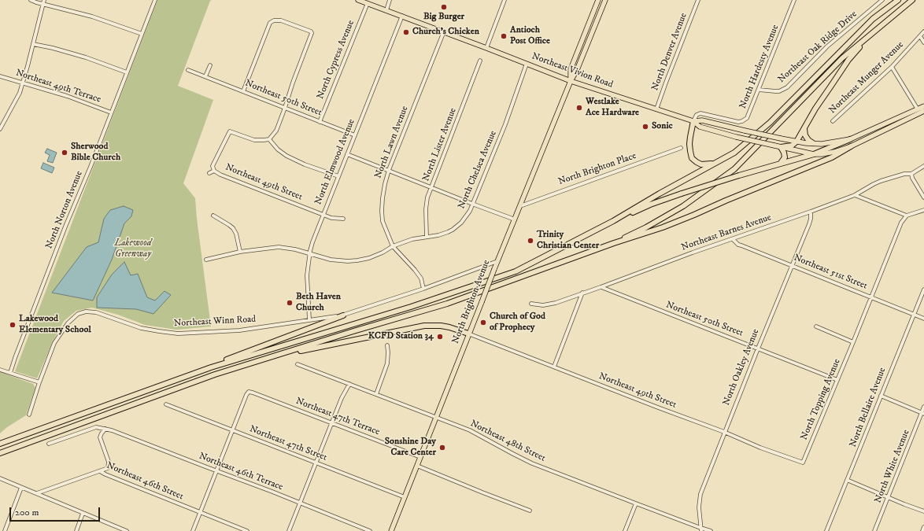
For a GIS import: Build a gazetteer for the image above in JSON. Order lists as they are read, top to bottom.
{
  "streets": {
    "main road": ["Northeast Vivion Road", "North Brighton Avenue"],
    "street": [
      "Northeast Oak Ridge Drive",
      "North Denver Avenue",
      "North Cypress Avenue",
      "North Hardesty Avenue",
      "Northeast Munger Avenue",
      "Northeast 49th Terrace",
      "Northeast 50th Street",
      "North Lawn Avenue",
      "North Lister Avenue",
      "North Elmwood Avenue",
      "North Brighton Place",
      "North Chelsea Avenue",
      "Northeast 49th Street",
      "North Norton Avenue",
      "Northeast Barnes Avenue",
      "Northeast 51st Street",
      "Northeast Winn Road",
      "North Oakley Avenue",
      "North Topping Avenue",
      "North Bellaire Avenue",
      "Northeast 47th Terrace",
      "Northeast 48th Street",
      "Northeast 47th Street",
      "North White Avenue",
      "Northeast 46th Terrace",
      "Northeast 46th Street"
    ]
  },
  "crossings": [
    ["Northeast Oak Ridge Drive", "North Hardesty Avenue"],
    ["North Denver Avenue", "Northeast Vivion Road"],
    ["North Cypress Avenue", "Northeast Vivion Road"],
    ["North Cypress Avenue", "Northeast 50th Street"],
    ["North Hardesty Avenue", "Northeast Vivion Road"],
    ["Northeast Vivion Road", "North Lawn Avenue"],
    ["Northeast Vivion Road", "North Elmwood Avenue"],
    ["Northeast Vivion Road", "North Chelsea Avenue"],
    ["Northeast Vivion Road", "North Brighton Avenue"],
    ["Northeast 49th Terrace", "North Norton Avenue"],
    ["Northeast 50th Street", "North Elmwood Avenue"],
    ["Northeast 50th Street", "Northeast Barnes Avenue"],
    ["Northeast 50th Street", "North Oakley Avenue"],
    ["Northeast 50th Street", "North Topping Avenue"],
    ["North Lawn Avenue", "North Chelsea Avenue"],
    ["North Lawn Avenue", "Northeast Winn Road"],
    ["North Lister Avenue", "North Chelsea Avenue"],
    ["North Elmwood Avenue", "North Chelsea Avenue"],
    ["North Elmwood Avenue", "Northeast 49th Street"],
    ["North Elmwood Avenue", "Northeast Winn Road"],
    ["North Brighton Place", "North Brighton Avenue"],
    ["Northeast 49th Street", "North Brighton Avenue"],
    ["Northeast 49th Street", "North Oakley Avenue"],
    ["Northeast 49th Street", "North Topping Avenue"],
    ["Northeast Barnes Avenue", "Northeast 51st Street"],
    ["Northeast Barnes Avenue", "North Oakley Avenue"],
    ["Northeast 51st Street", "North Oakley Avenue"],
    ["Northeast 51st Street", "North Topping Avenue"],
    ["Northeast 51st Street", "North Bellaire Avenue"],
    ["North Brighton Avenue", "Northeast Winn Road"],
    ["North Brighton Avenue", "Northeast 47th Terrace"],
    ["North Brighton Avenue", "Northeast 48th Street"],
    ["North Brighton Avenue", "Northeast 47th Street"],
    ["North Oakley Avenue", "Northeast 48th Street"],
    ["Northeast 47th Terrace", "Northeast 47th Street"]
  ],
  "parks": ["Lakewood Greenway"],
  "places": [
    "Big Burger",
    "Church's Chicken",
    "Antioch Post Office",
    "Westlake Ace Hardware",
    "Sonic",
    "Sherwood Bible Church",
    "Trinity Christian Center",
    "Beth Haven Church",
    "Church of God of Prophecy",
    "Lakewood Elementary School",
    "KCFD Station 34",
    "Sonshine Day Care Center"
  ],
  "scale_bar": "200 m"
}
